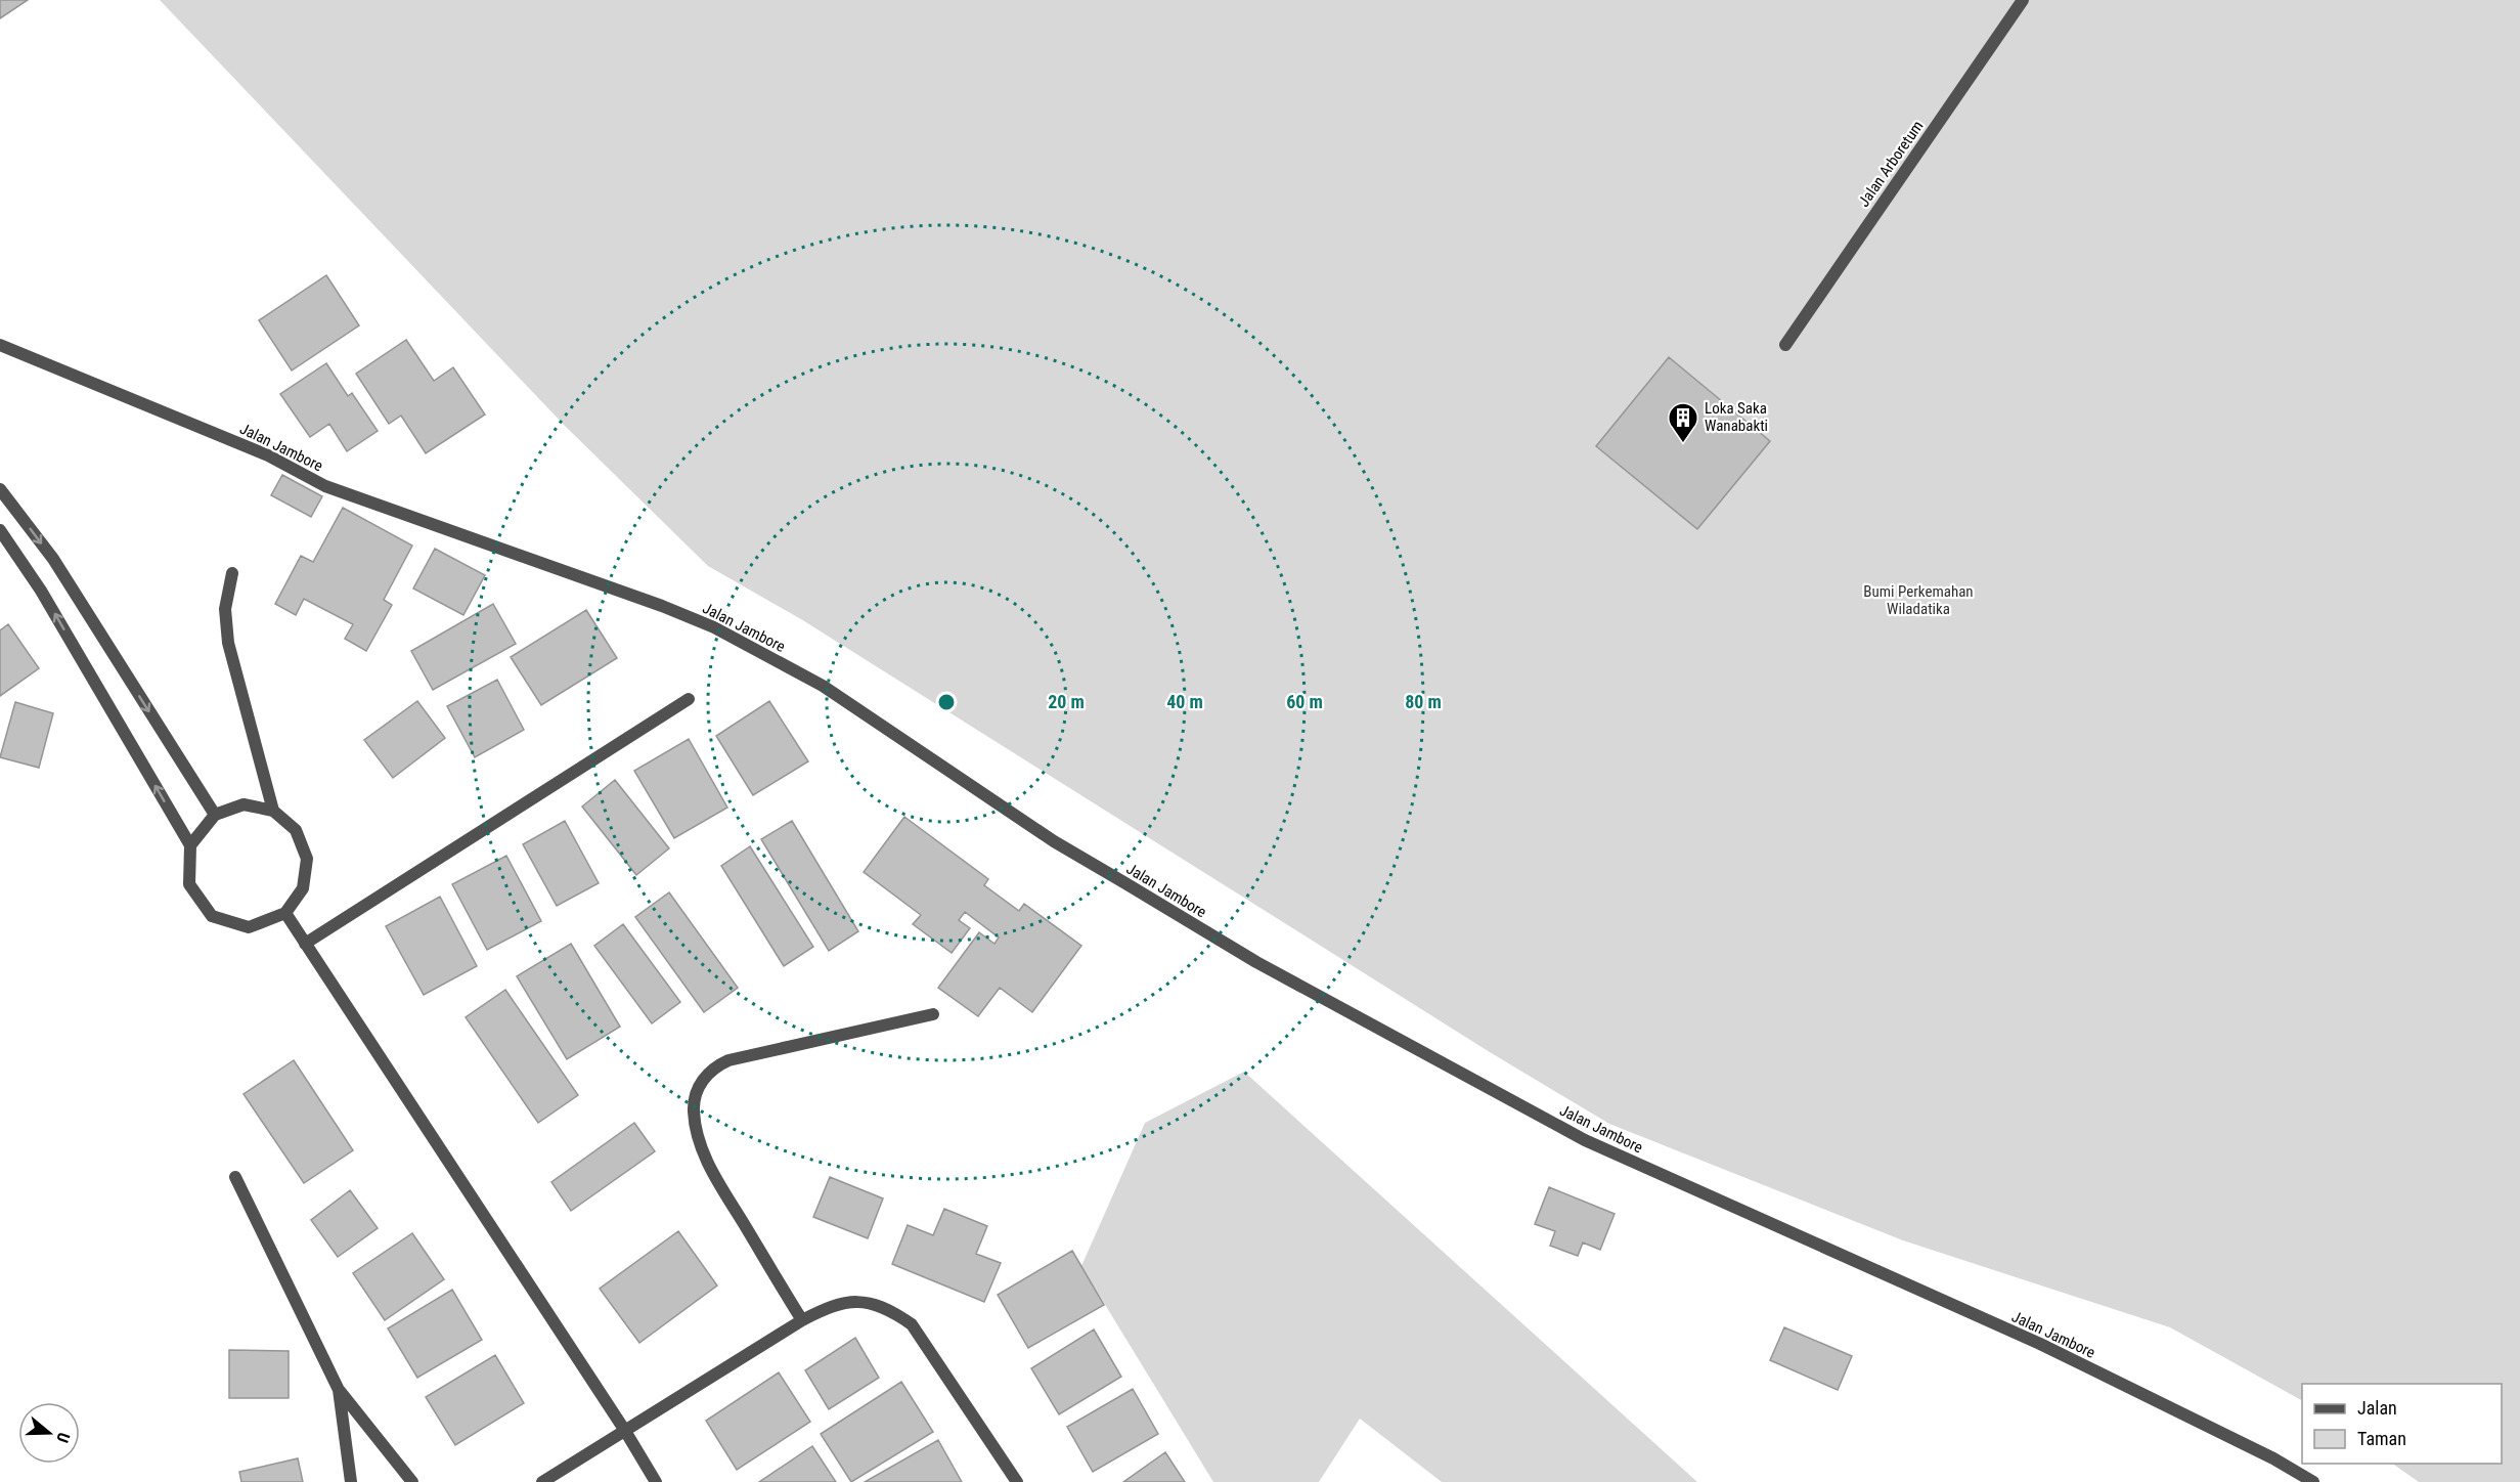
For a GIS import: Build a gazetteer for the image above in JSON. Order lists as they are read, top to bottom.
{
  "streets": {
    "street": ["Jalan Arboretum", "Jalan Jambore"]
  },
  "parks": ["Bumi Perkemahan Wiladatika"],
  "places": {
    "building": ["Loka Saka Wanabakti"]
  },
  "legend": ["Jalan", "Taman"],
  "north": "right",
  "rings": [
    "20 m",
    "40 m",
    "60 m",
    "80 m"
  ]
}
